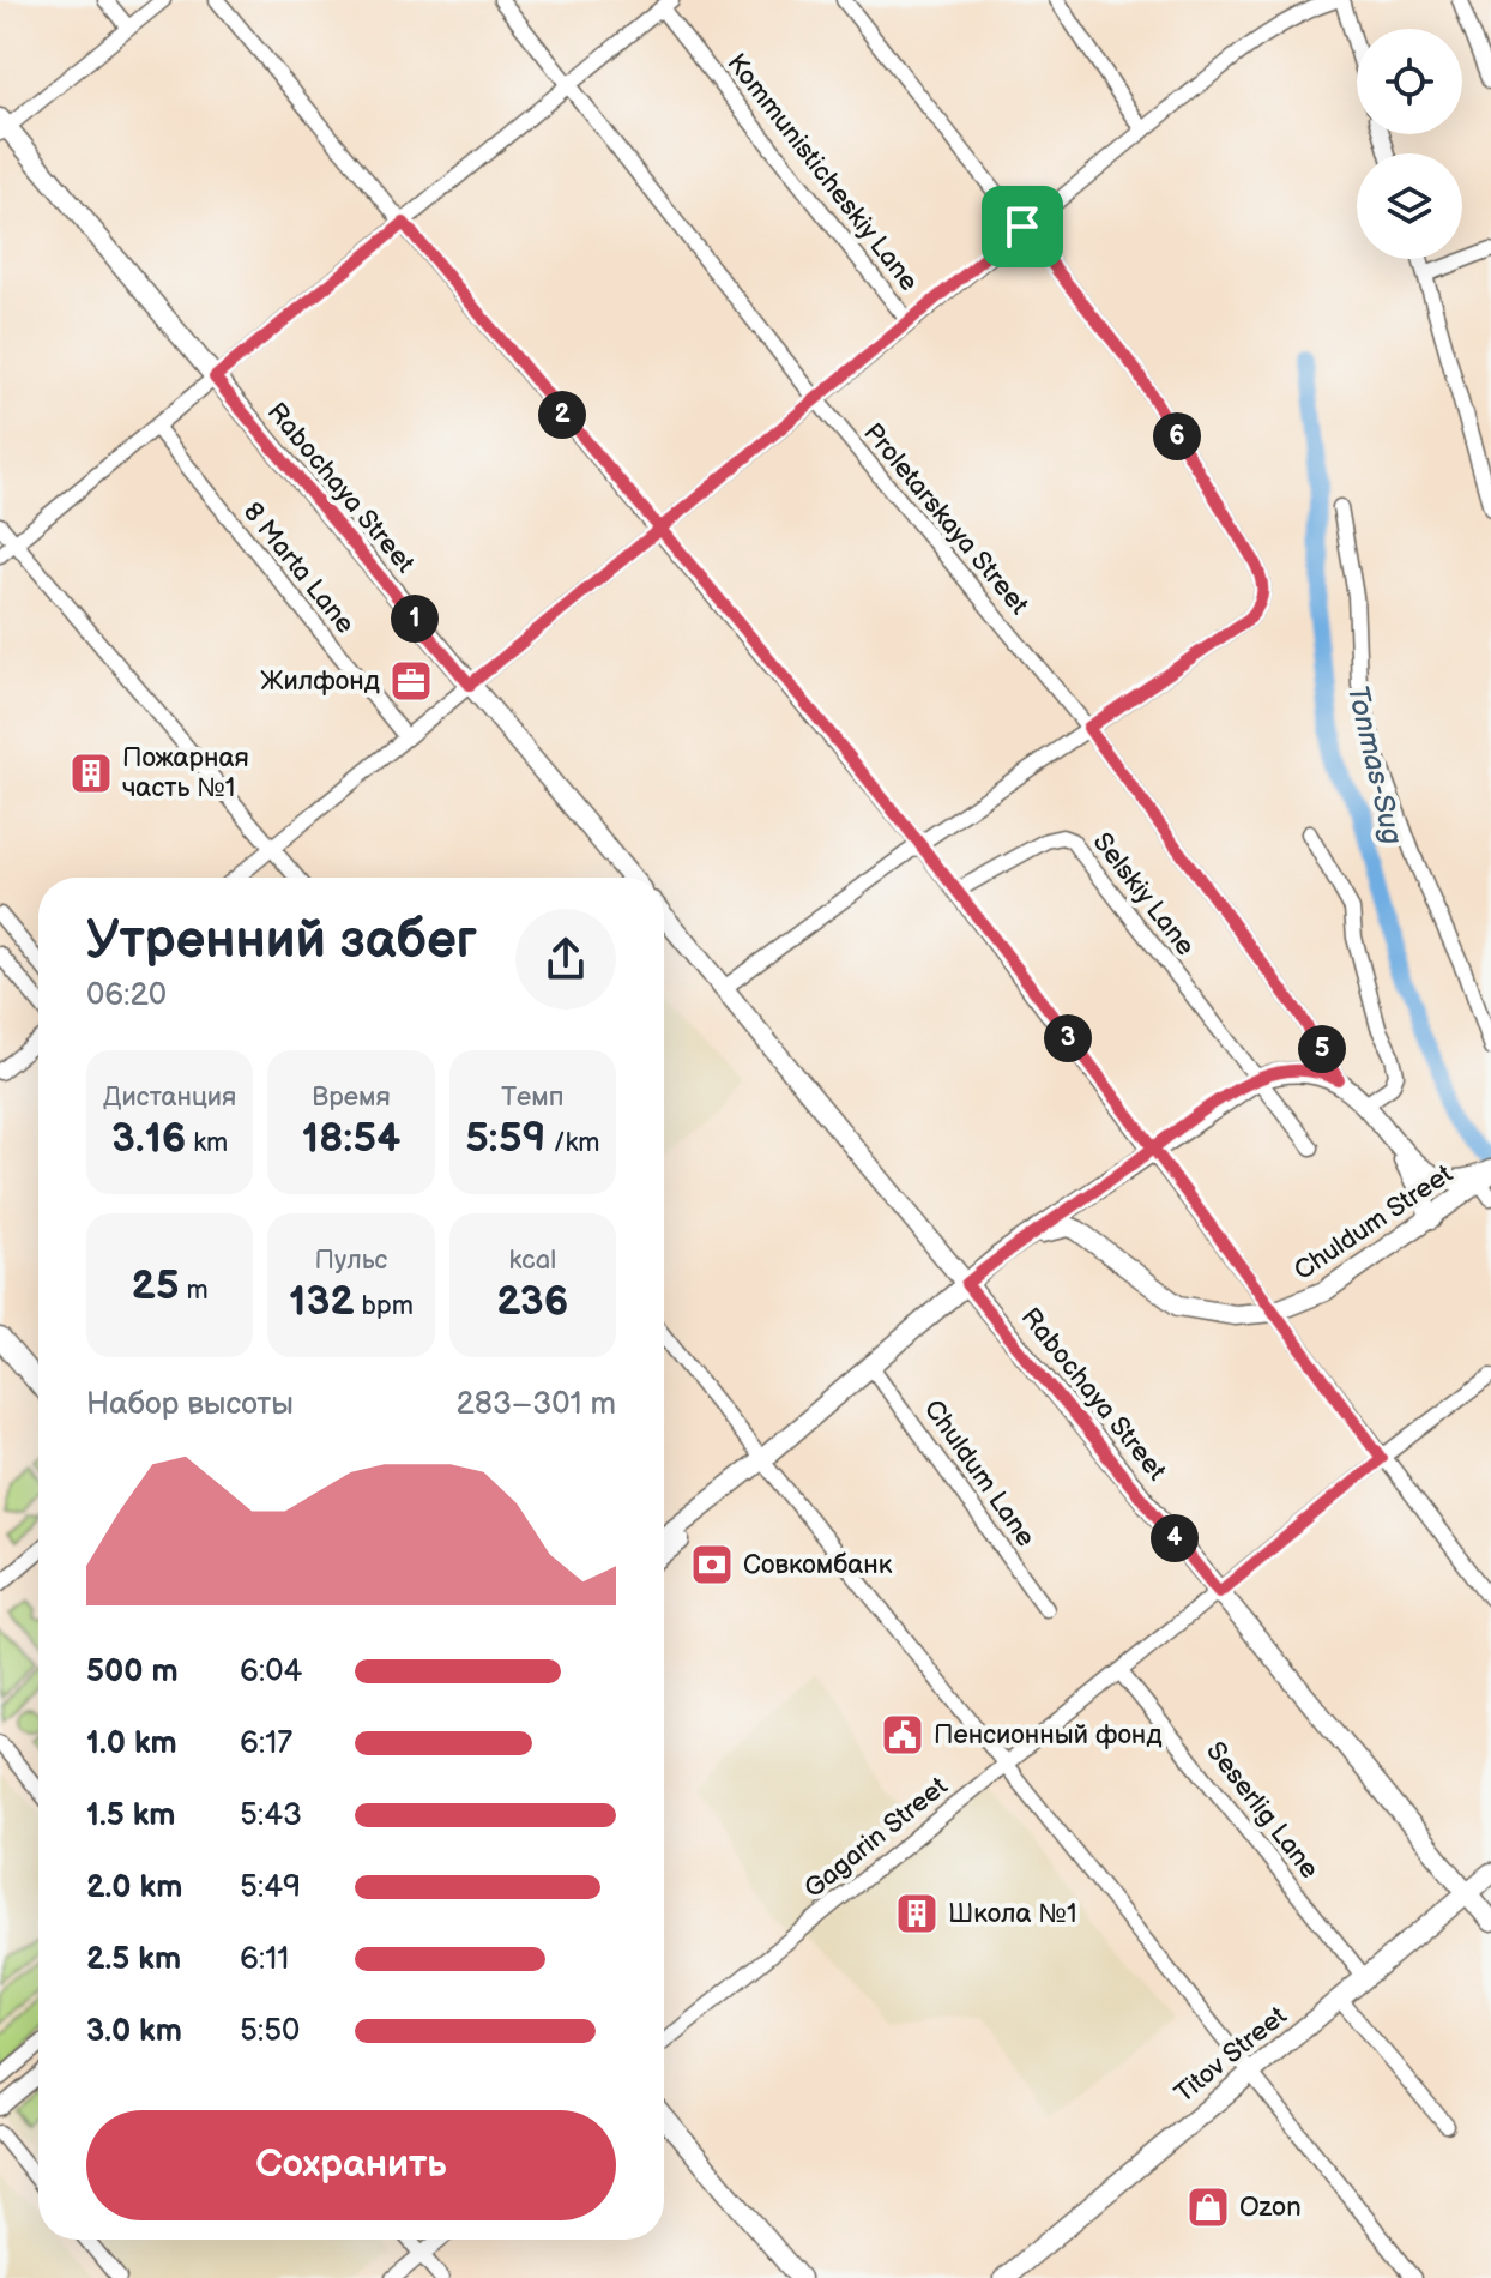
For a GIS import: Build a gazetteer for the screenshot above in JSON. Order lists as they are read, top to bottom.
{
  "streets": {
    "main road": ["Rabochaya Street", "Chuldum Street", "Titov Street"],
    "street": [
      "Kommunisticheskiy Lane",
      "Proletarskaya Street",
      "8 Marta Lane",
      "Selskiy Lane",
      "Chuldum Lane",
      "Seserlig Lane",
      "Gagarin Street"
    ]
  },
  "crossings": [
    ["Rabochaya Street", "Gagarin Street"],
    ["Rabochaya Street", "Titov Street"],
    ["Proletarskaya Street", "Chuldum Street"],
    ["Seserlig Lane", "Gagarin Street"],
    ["Seserlig Lane", "Titov Street"]
  ],
  "water": ["Tonmas-Sug"],
  "places": {
    "office": ["Жилфонд"],
    "building": ["Пожарная часть №1", "Школа №1"],
    "bank": ["Совкомбанк"],
    "public building": ["Пенсионный фонд"],
    "shop": ["Ozon"]
  },
  "page": {
    "pins": [
      "2",
      "6",
      "1",
      "3",
      "5",
      "4"
    ],
    "heading": ["Утренний забег", "06:20"],
    "stats": [
      ["Дистанция", "3.16 km"],
      ["Время", "18:54"],
      ["Темп", "5:59 /km"],
      ["25 m"],
      ["Пульс", "132 bpm"],
      ["kcal", "236"]
    ],
    "chart": ["Набор высоты", "283–301 m"],
    "list": [
      {
        "name": "500 m",
        "note": "6:04"
      },
      {
        "name": "1.0 km",
        "note": "6:17"
      },
      {
        "name": "1.5 km",
        "note": "5:43"
      },
      {
        "name": "2.0 km",
        "note": "5:49"
      },
      {
        "name": "2.5 km",
        "note": "6:11"
      },
      {
        "name": "3.0 km",
        "note": "5:50"
      }
    ],
    "buttons": "Сохранить"
  }
}
